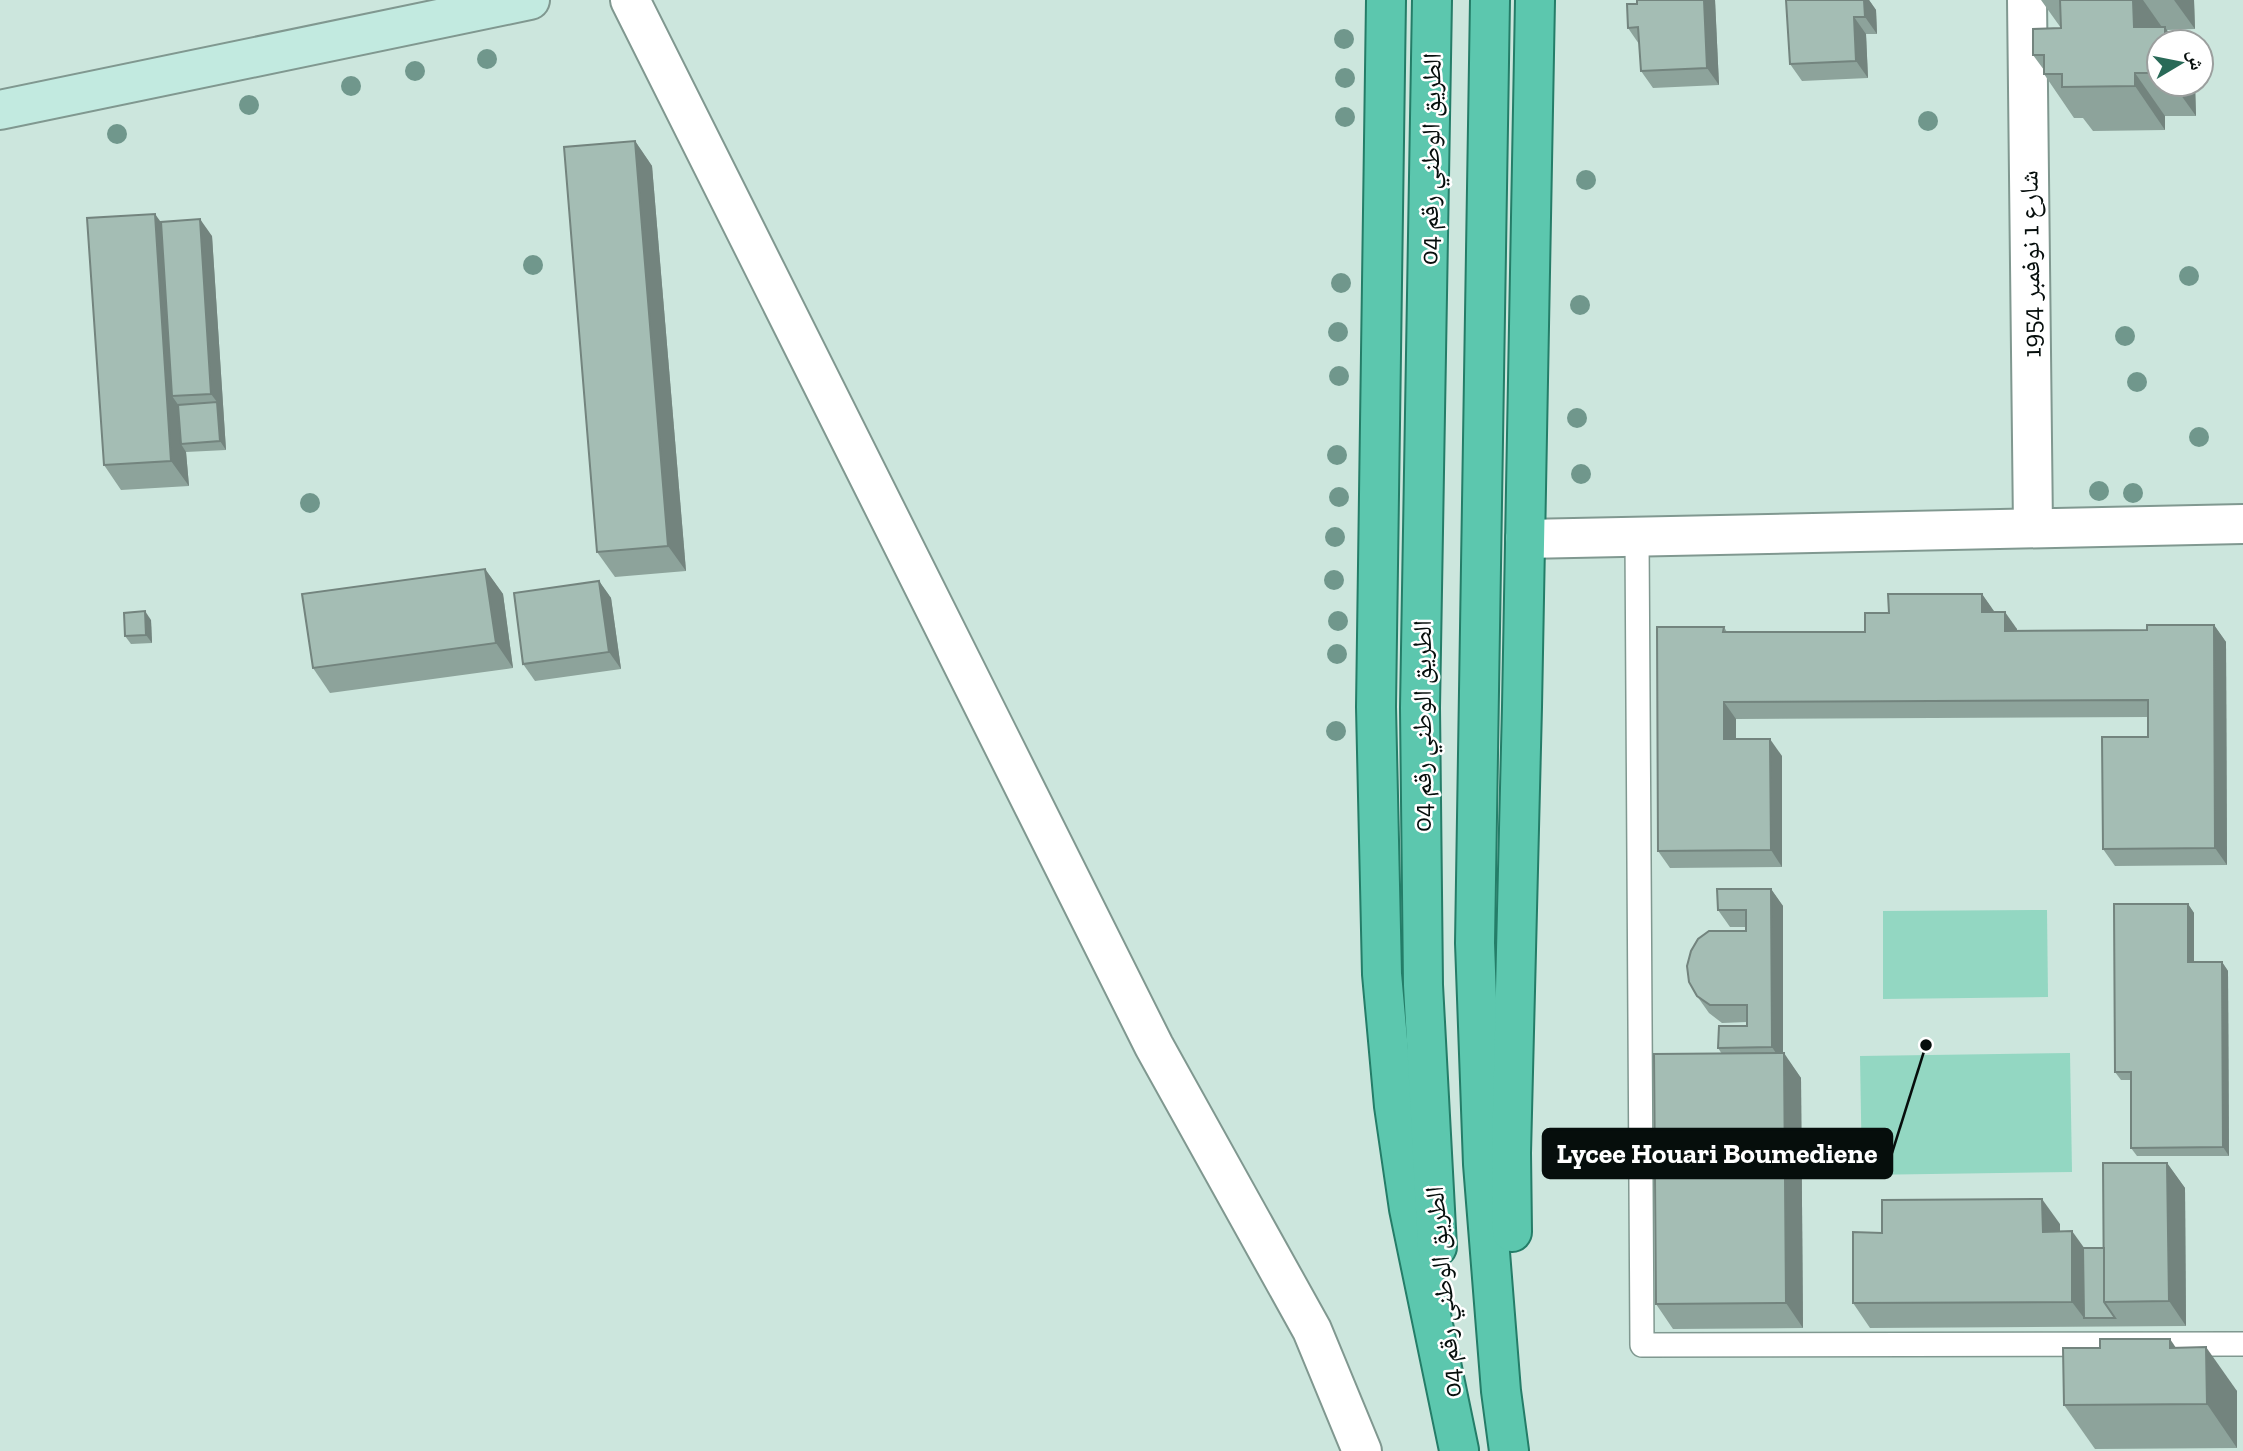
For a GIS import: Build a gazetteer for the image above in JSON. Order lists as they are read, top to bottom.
{
  "streets": {
    "highway": ["الطريق الوطني رقم 04"],
    "street": ["شارع 1 نوفمبر 1954"]
  },
  "places": ["Lycee Houari Boumediene"],
  "north": "right"
}
